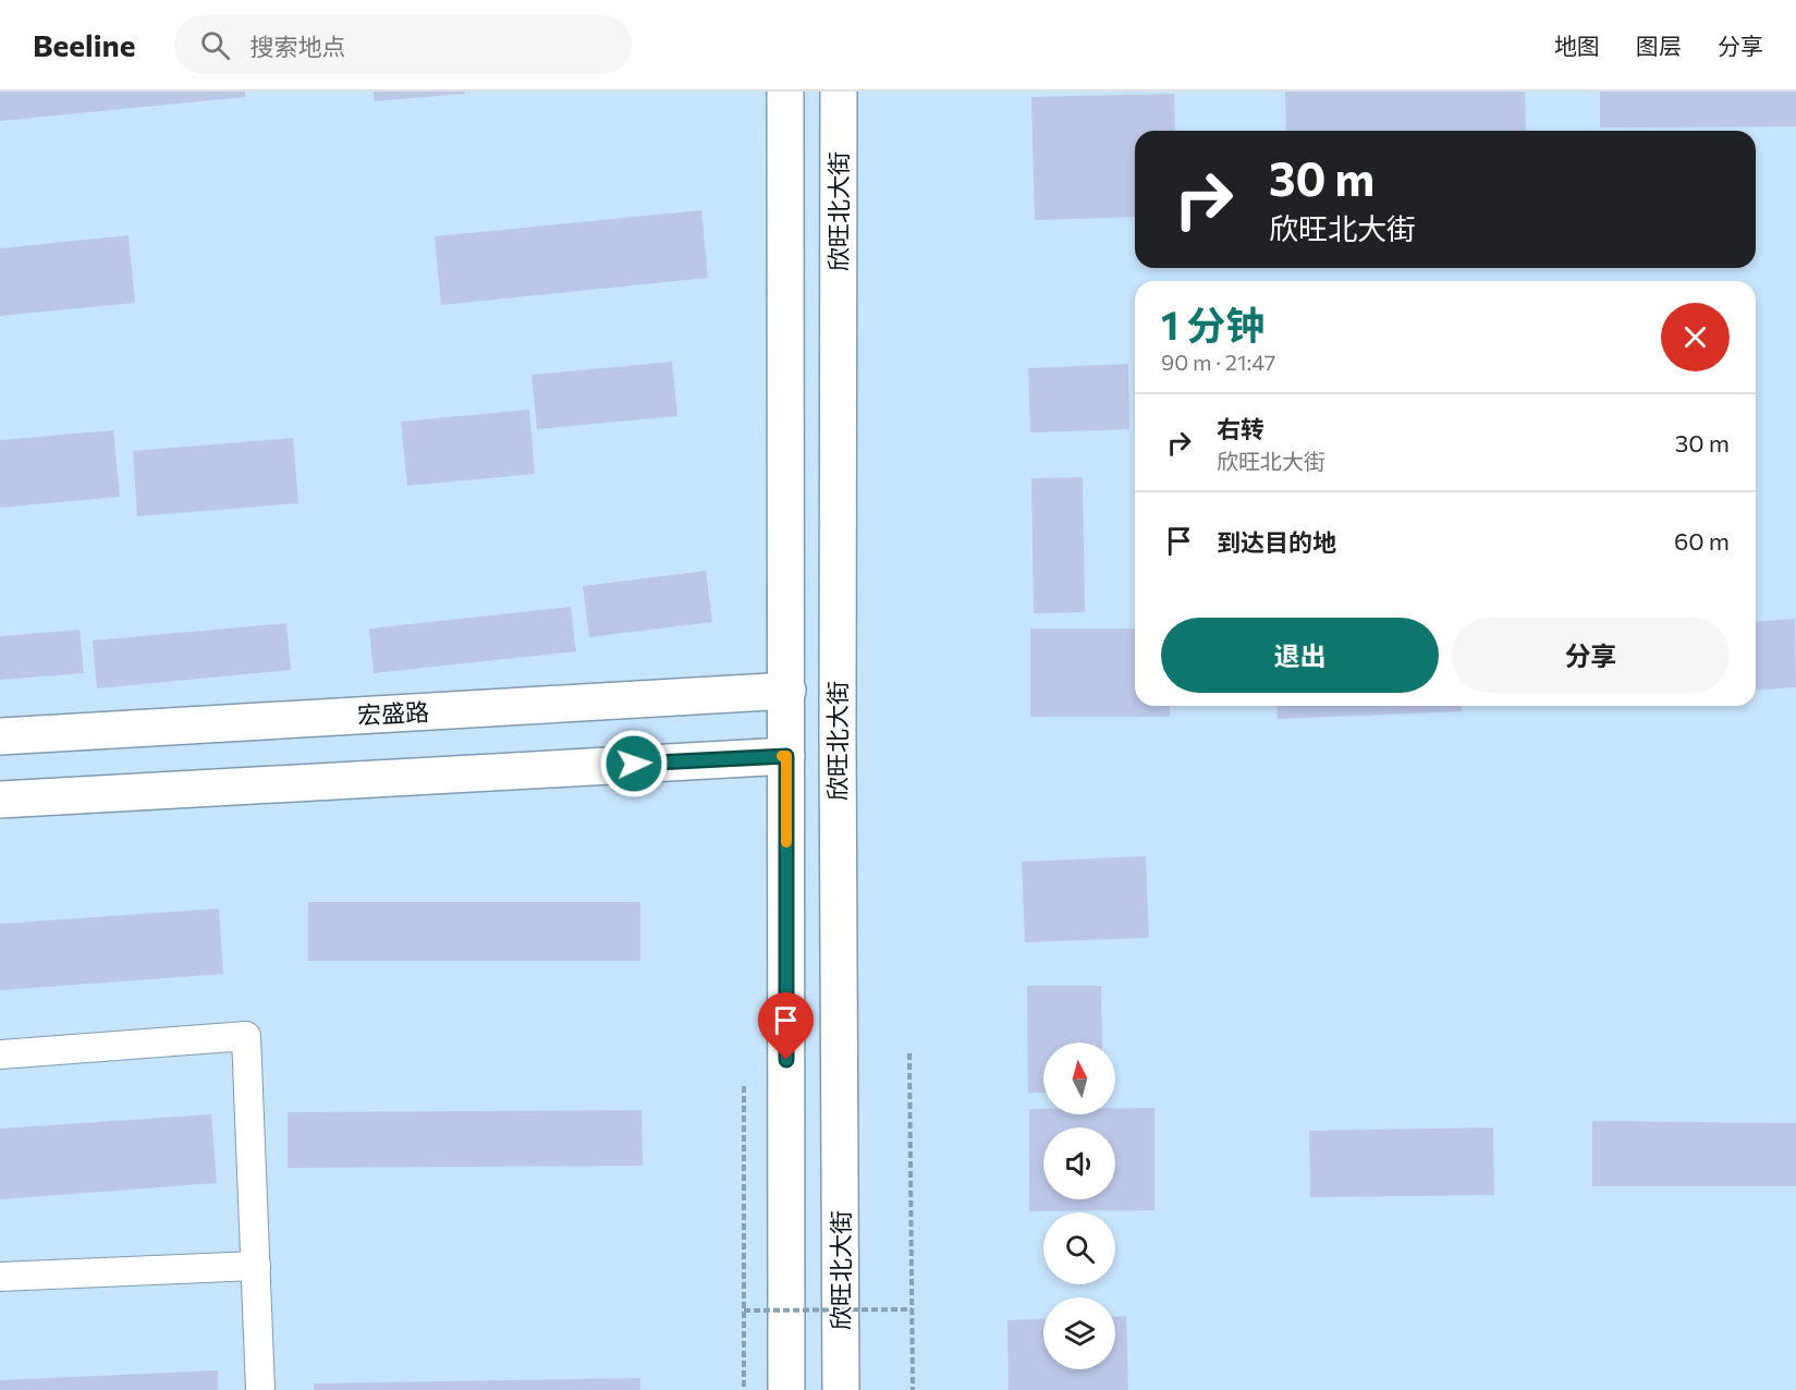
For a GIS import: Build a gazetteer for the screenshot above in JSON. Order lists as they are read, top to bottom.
{
  "streets": {
    "main road": ["欣旺北大街", "宏盛路"]
  },
  "crossings": [
    ["欣旺北大街", "宏盛路"]
  ],
  "north": "top",
  "page": {
    "header": "Beeline",
    "search": "搜索地点",
    "nav": ["地图", "图层", "分享"],
    "turn": ["30 m", "欣旺北大街"],
    "heading": ["1 分钟", "90 m · 21:47"],
    "list": [
      {
        "name": "右转",
        "note": "欣旺北大街",
        "value": "30 m"
      },
      {
        "name": "到达目的地",
        "value": "60 m"
      }
    ],
    "buttons": ["退出", "分享"]
  }
}
